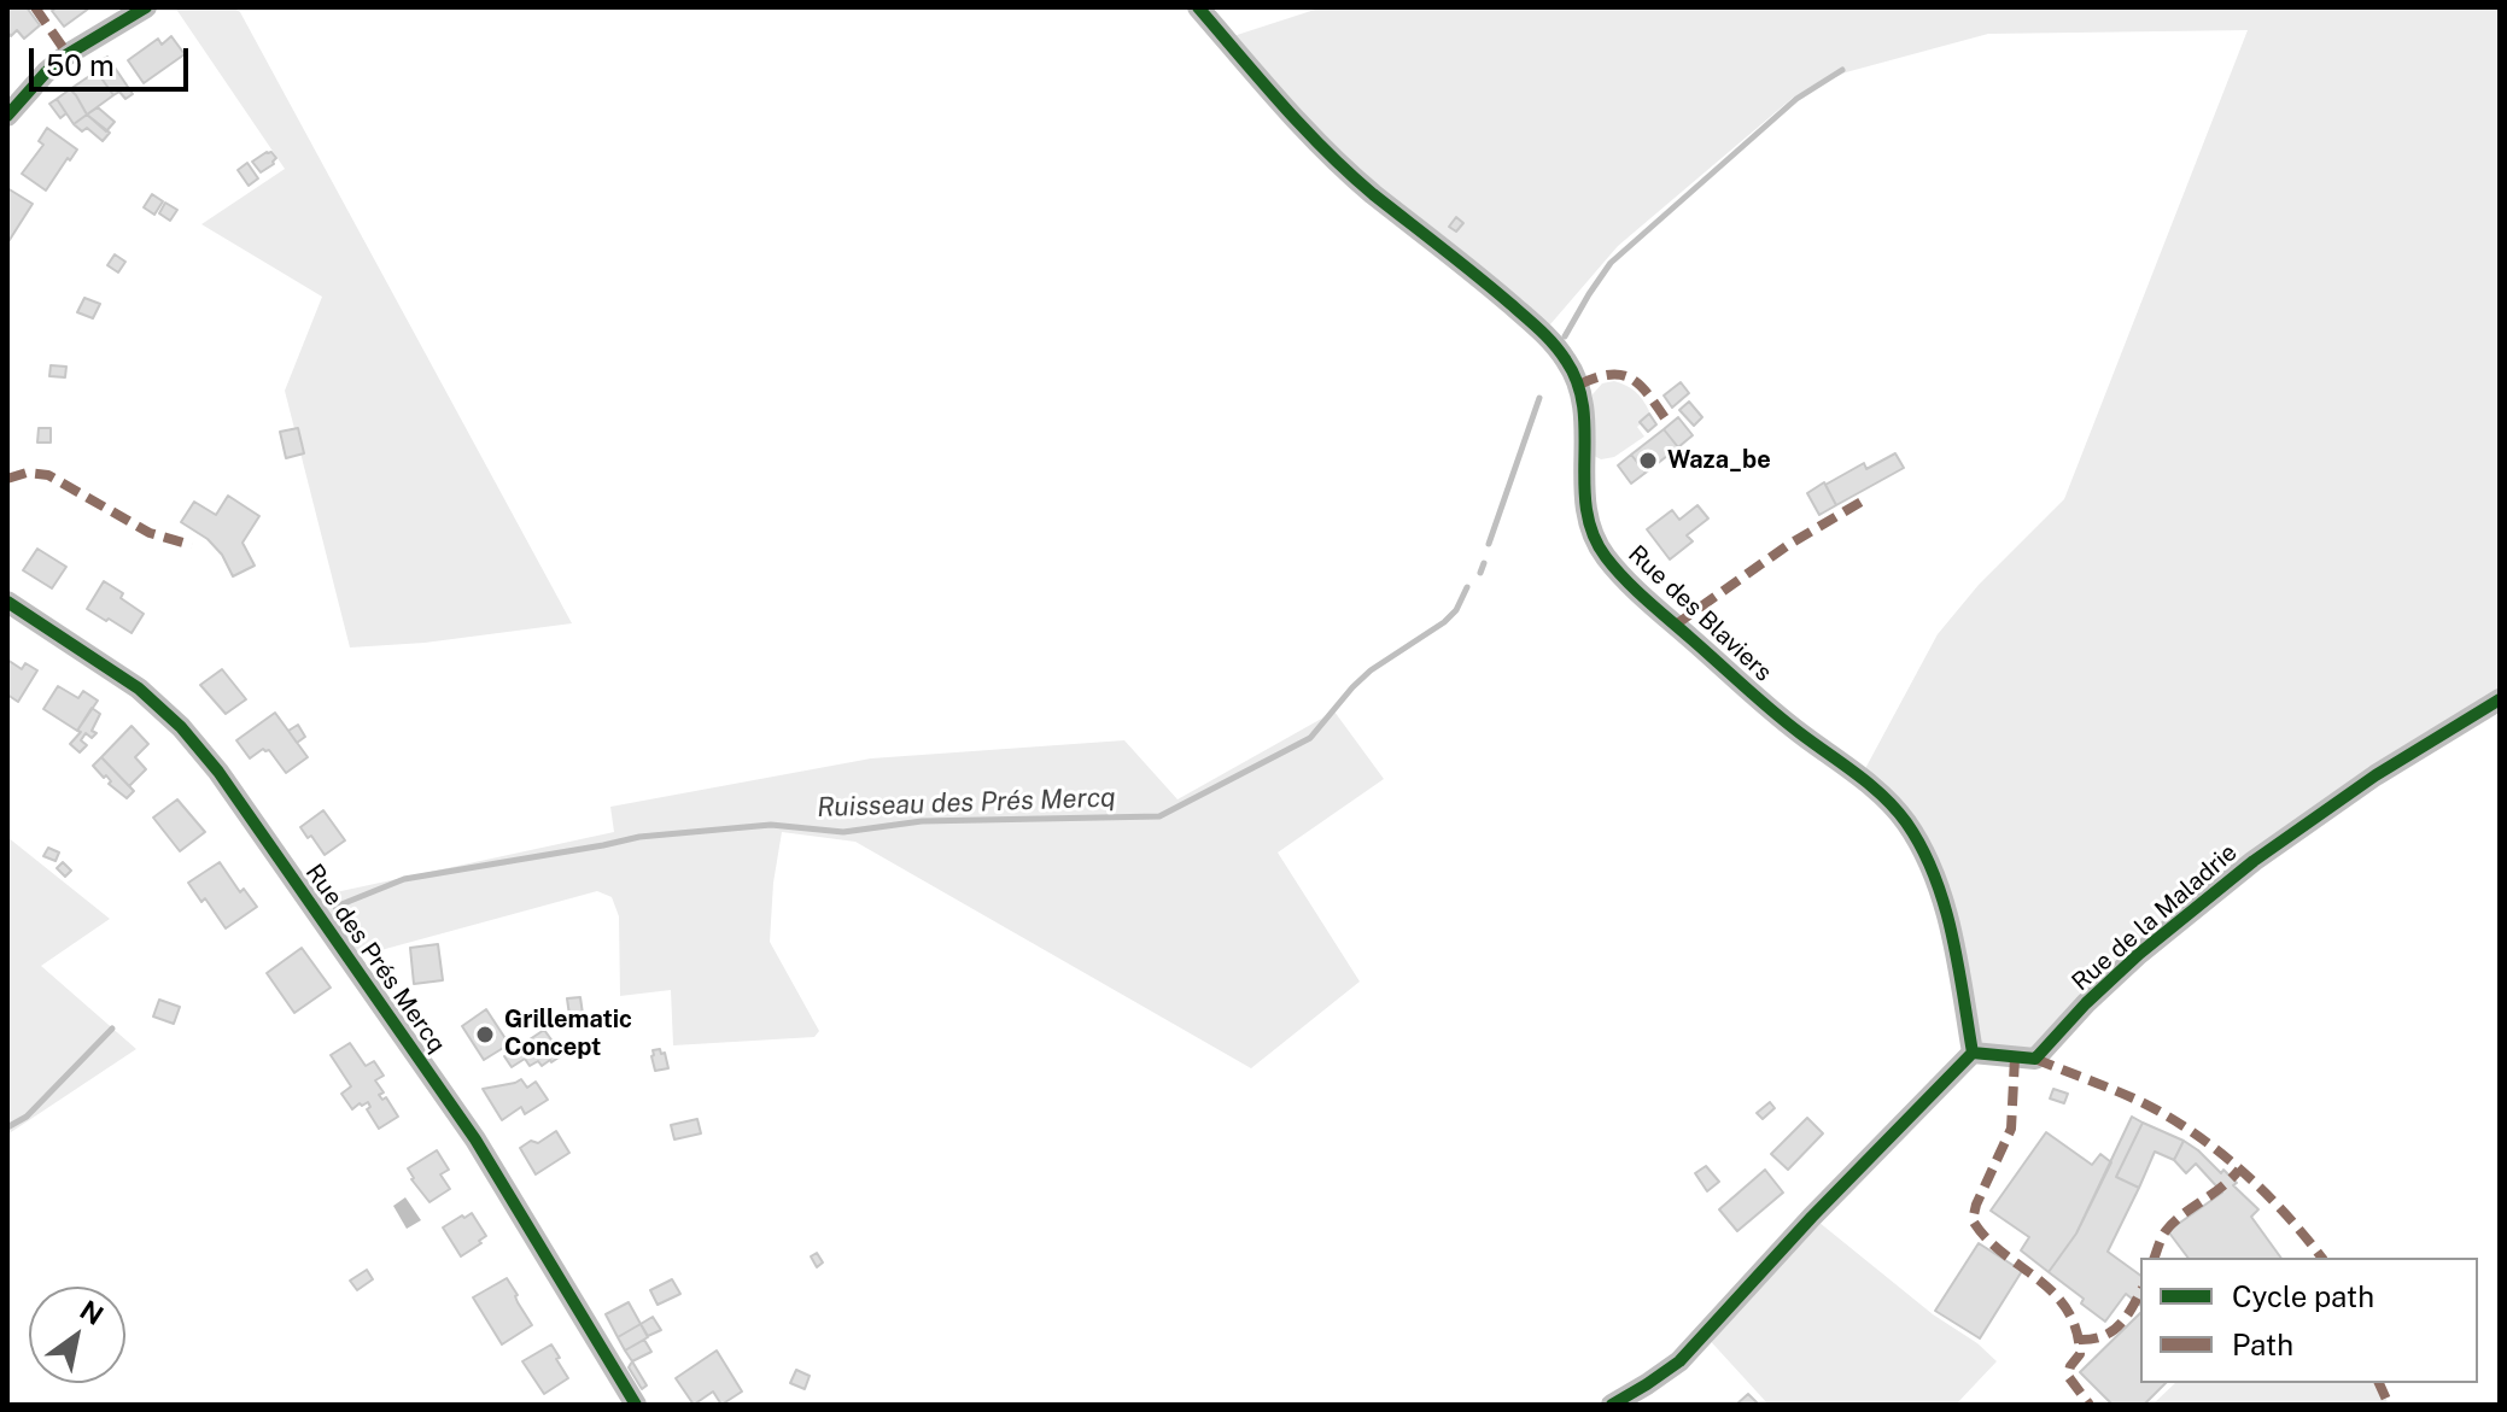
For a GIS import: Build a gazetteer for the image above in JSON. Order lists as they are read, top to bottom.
{
  "streets": {
    "street": ["Rue des Blaviers", "Rue de la Maladrie", "Rue des Prés Mercq"]
  },
  "crossings": [
    ["Rue des Blaviers", "Rue de la Maladrie"]
  ],
  "water": ["Ruisseau des Prés Mercq"],
  "places": ["Waza_be", "Grillematic Concept"],
  "legend": ["Cycle path", "Path"],
  "scale_bar": "50 m",
  "north": "top right"
}
